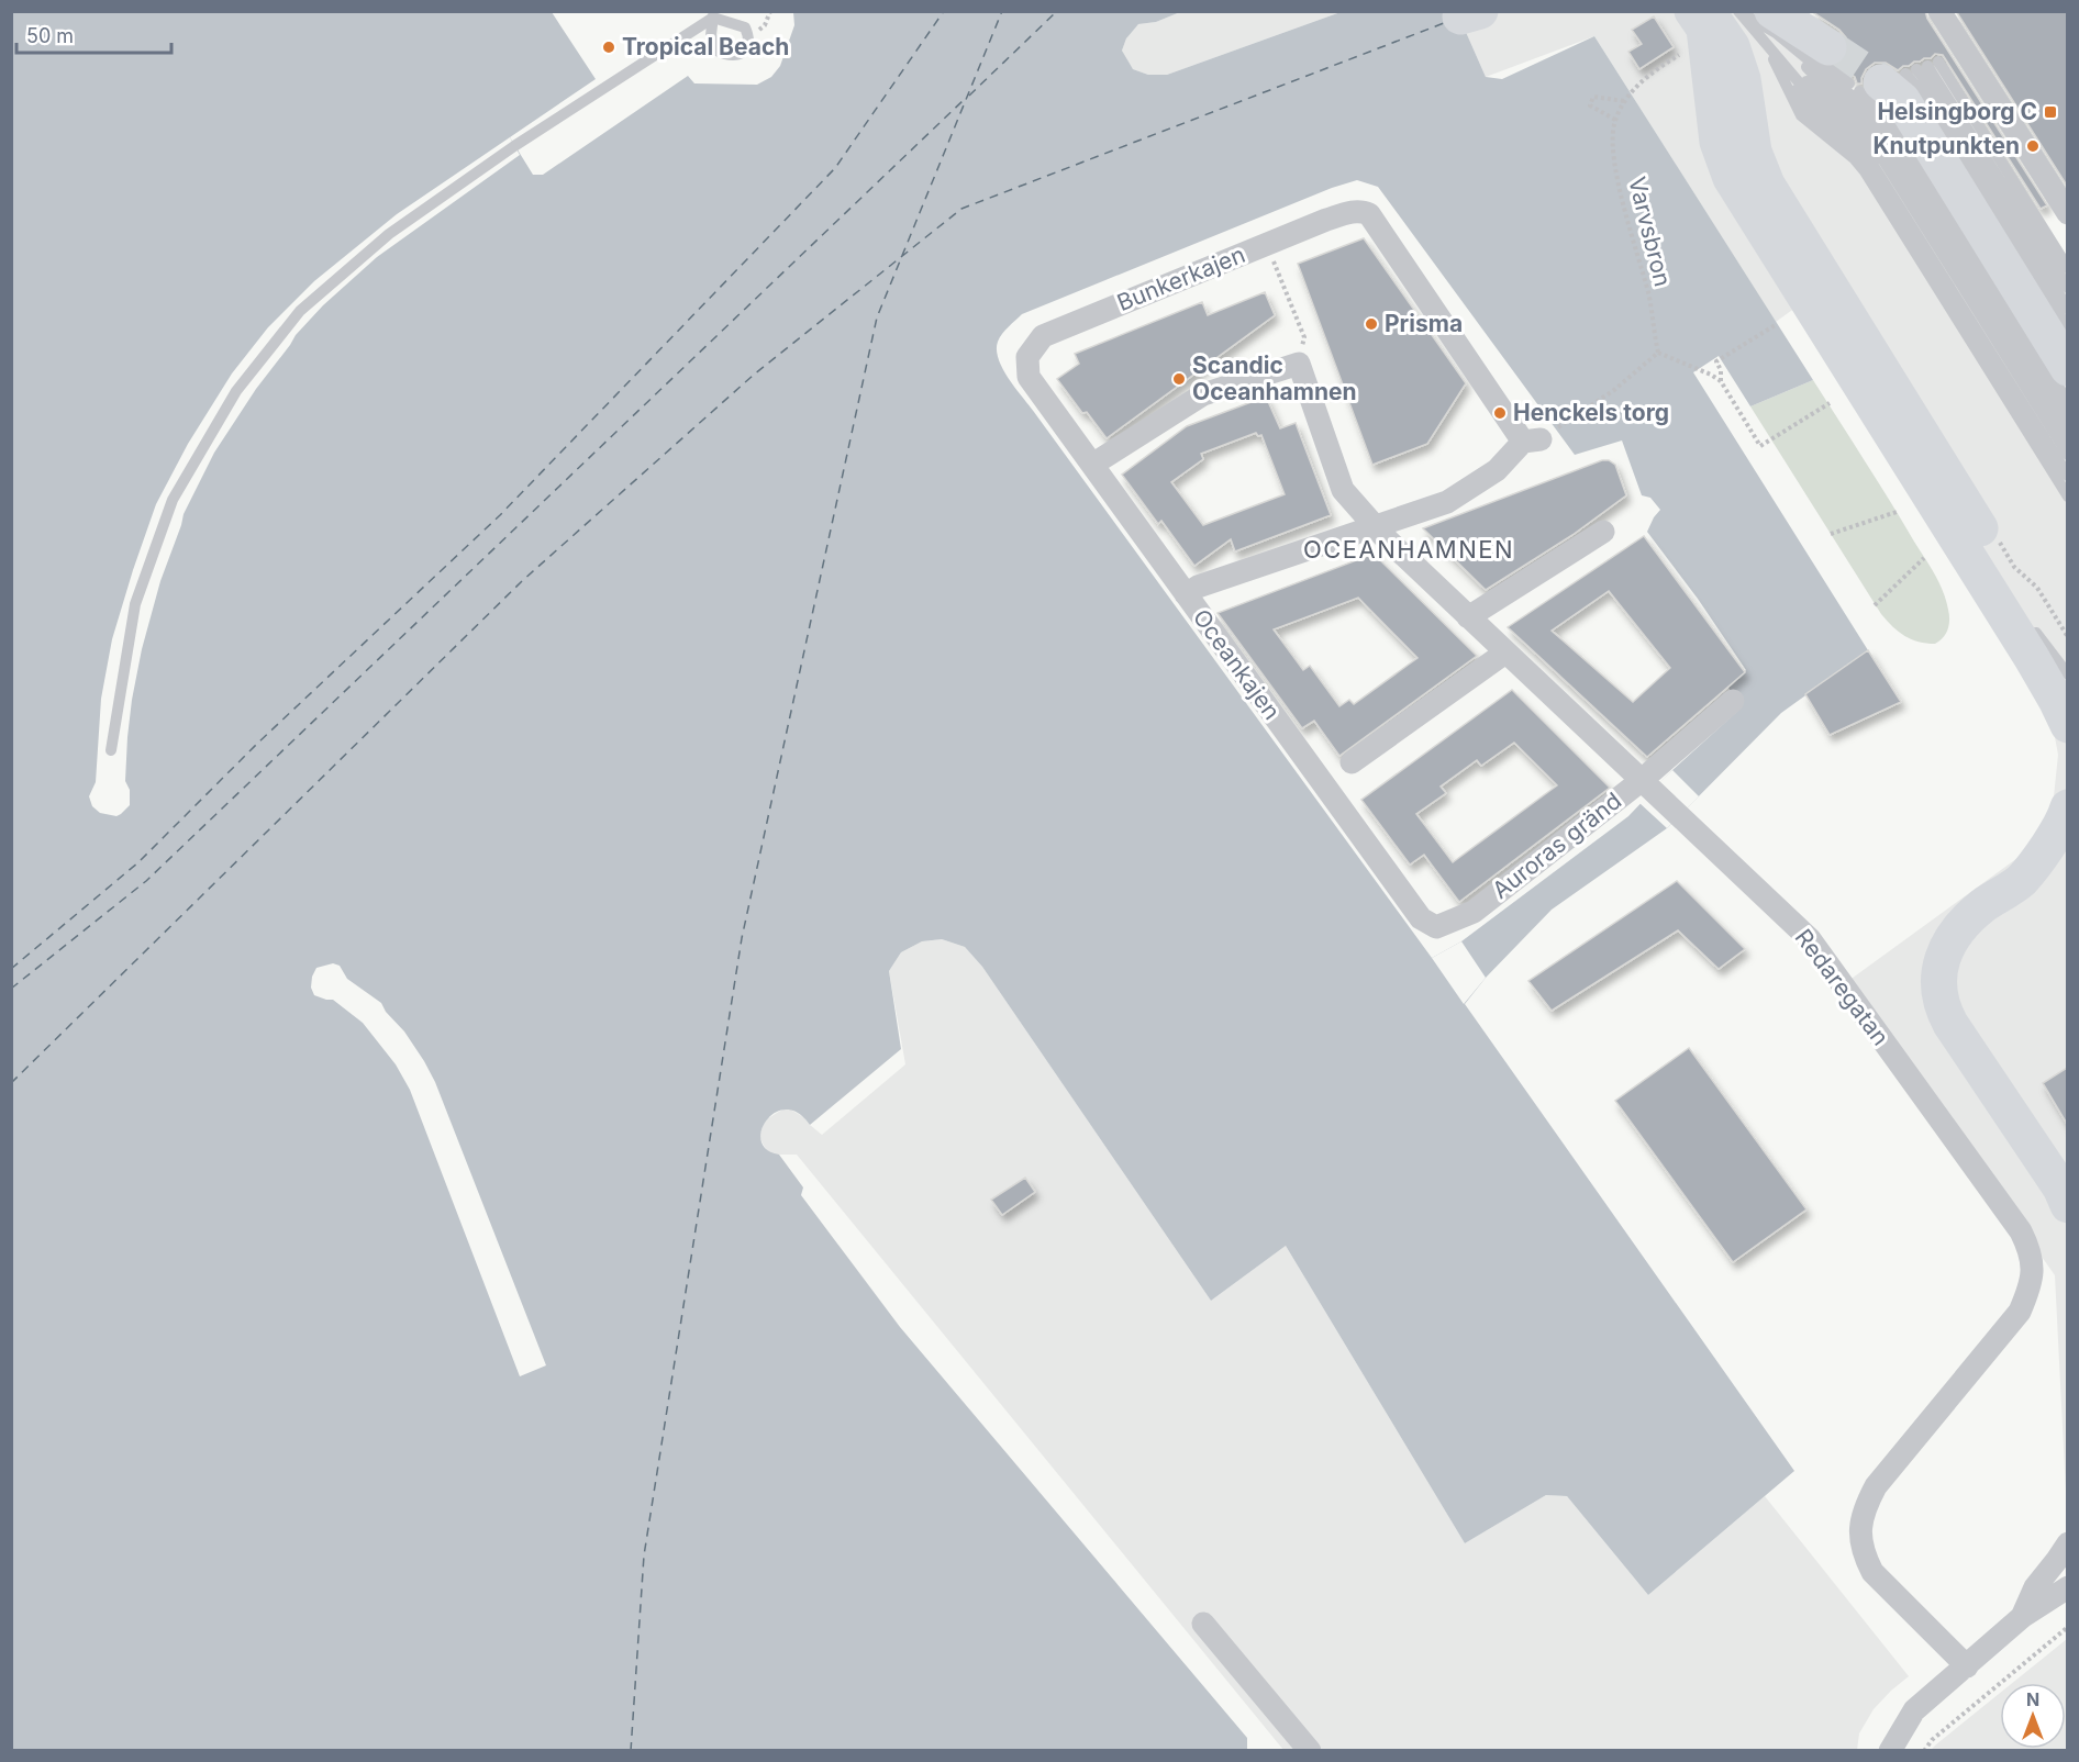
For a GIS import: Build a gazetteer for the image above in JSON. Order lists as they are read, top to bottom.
{
  "streets": {
    "street": [
      "Bunkerkajen",
      "Oceankajen",
      "Auroras gränd",
      "Redaregatan"
    ],
    "path": ["Varvsbron"]
  },
  "crossings": [
    ["Bunkerkajen", "Oceankajen"],
    ["Oceankajen", "Auroras gränd"],
    ["Auroras gränd", "Redaregatan"]
  ],
  "districts": ["OCEANHAMNEN"],
  "places": {
    "other": [
      "Tropical Beach",
      "Knutpunkten",
      "Prisma",
      "Scandic Oceanhamnen",
      "Henckels torg"
    ],
    "transit": ["Helsingborg C"]
  },
  "scale_bar": "50 m",
  "north": "top"
}
